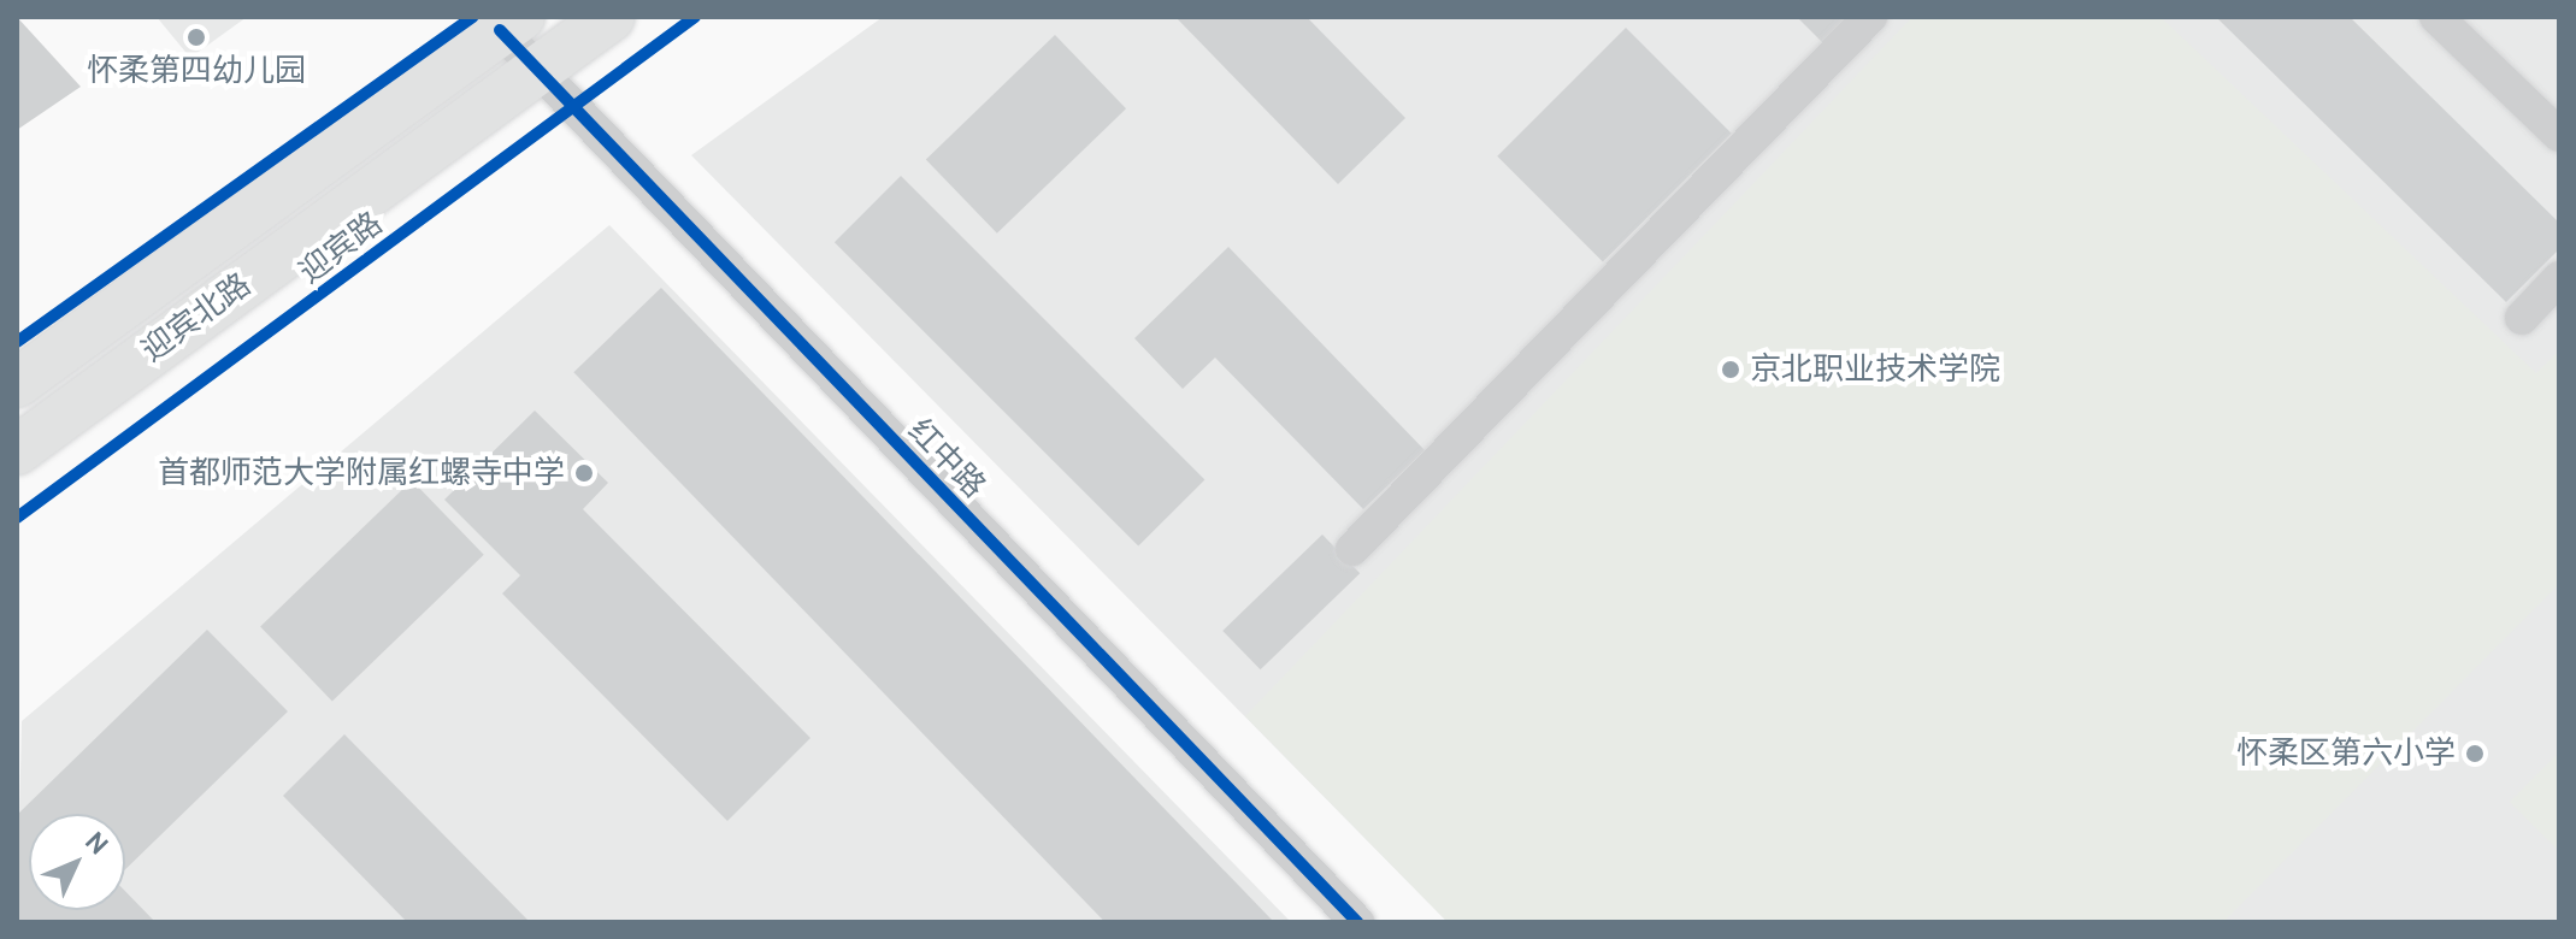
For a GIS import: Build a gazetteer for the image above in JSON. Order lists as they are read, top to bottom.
{
  "streets": {
    "main road": ["迎宾北路"],
    "street": ["红中路"],
    "cycle path": ["迎宾路"]
  },
  "crossings": [
    ["迎宾北路", "红中路"]
  ],
  "places": [
    "怀柔第四幼儿园",
    "京北职业技术学院",
    "首都师范大学附属红螺寺中学",
    "怀柔区第六小学"
  ],
  "north": "top right"
}
